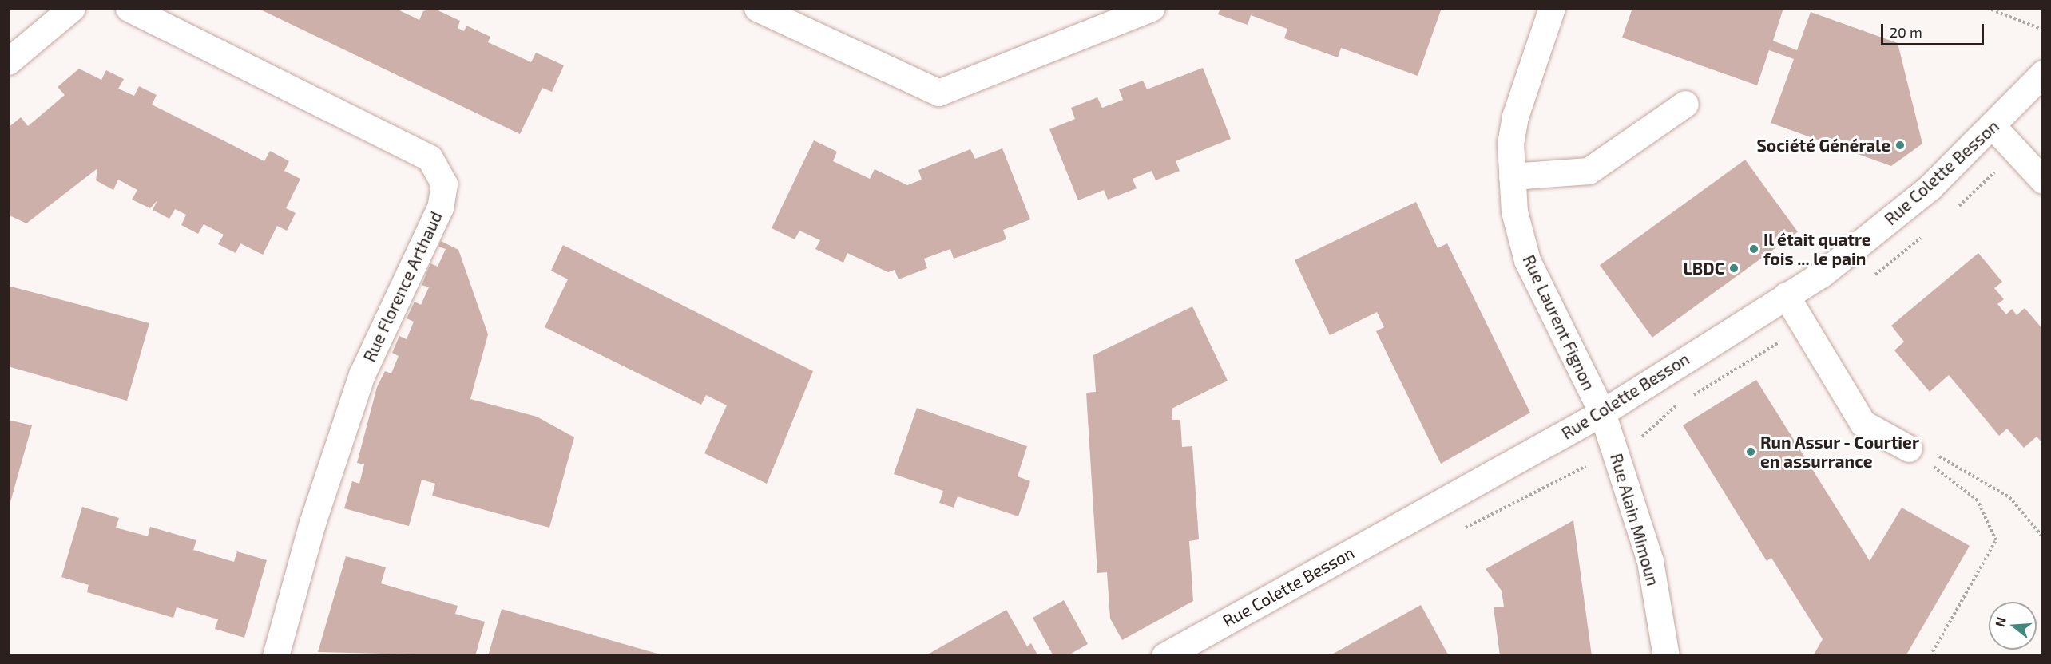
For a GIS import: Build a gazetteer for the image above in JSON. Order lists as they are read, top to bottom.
{
  "streets": {
    "street": [
      "Rue Colette Besson",
      "Rue Florence Arthaud",
      "Rue Laurent Fignon",
      "Rue Alain Mimoun"
    ]
  },
  "crossings": [
    ["Rue Colette Besson", "Rue Laurent Fignon"],
    ["Rue Colette Besson", "Rue Alain Mimoun"],
    ["Rue Laurent Fignon", "Rue Alain Mimoun"]
  ],
  "places": [
    "Société Générale",
    "Il était quatre fois ... le pain",
    "LBDC",
    "Run Assur - Courtier en assurrance"
  ],
  "scale_bar": "20 m",
  "north": "left"
}
